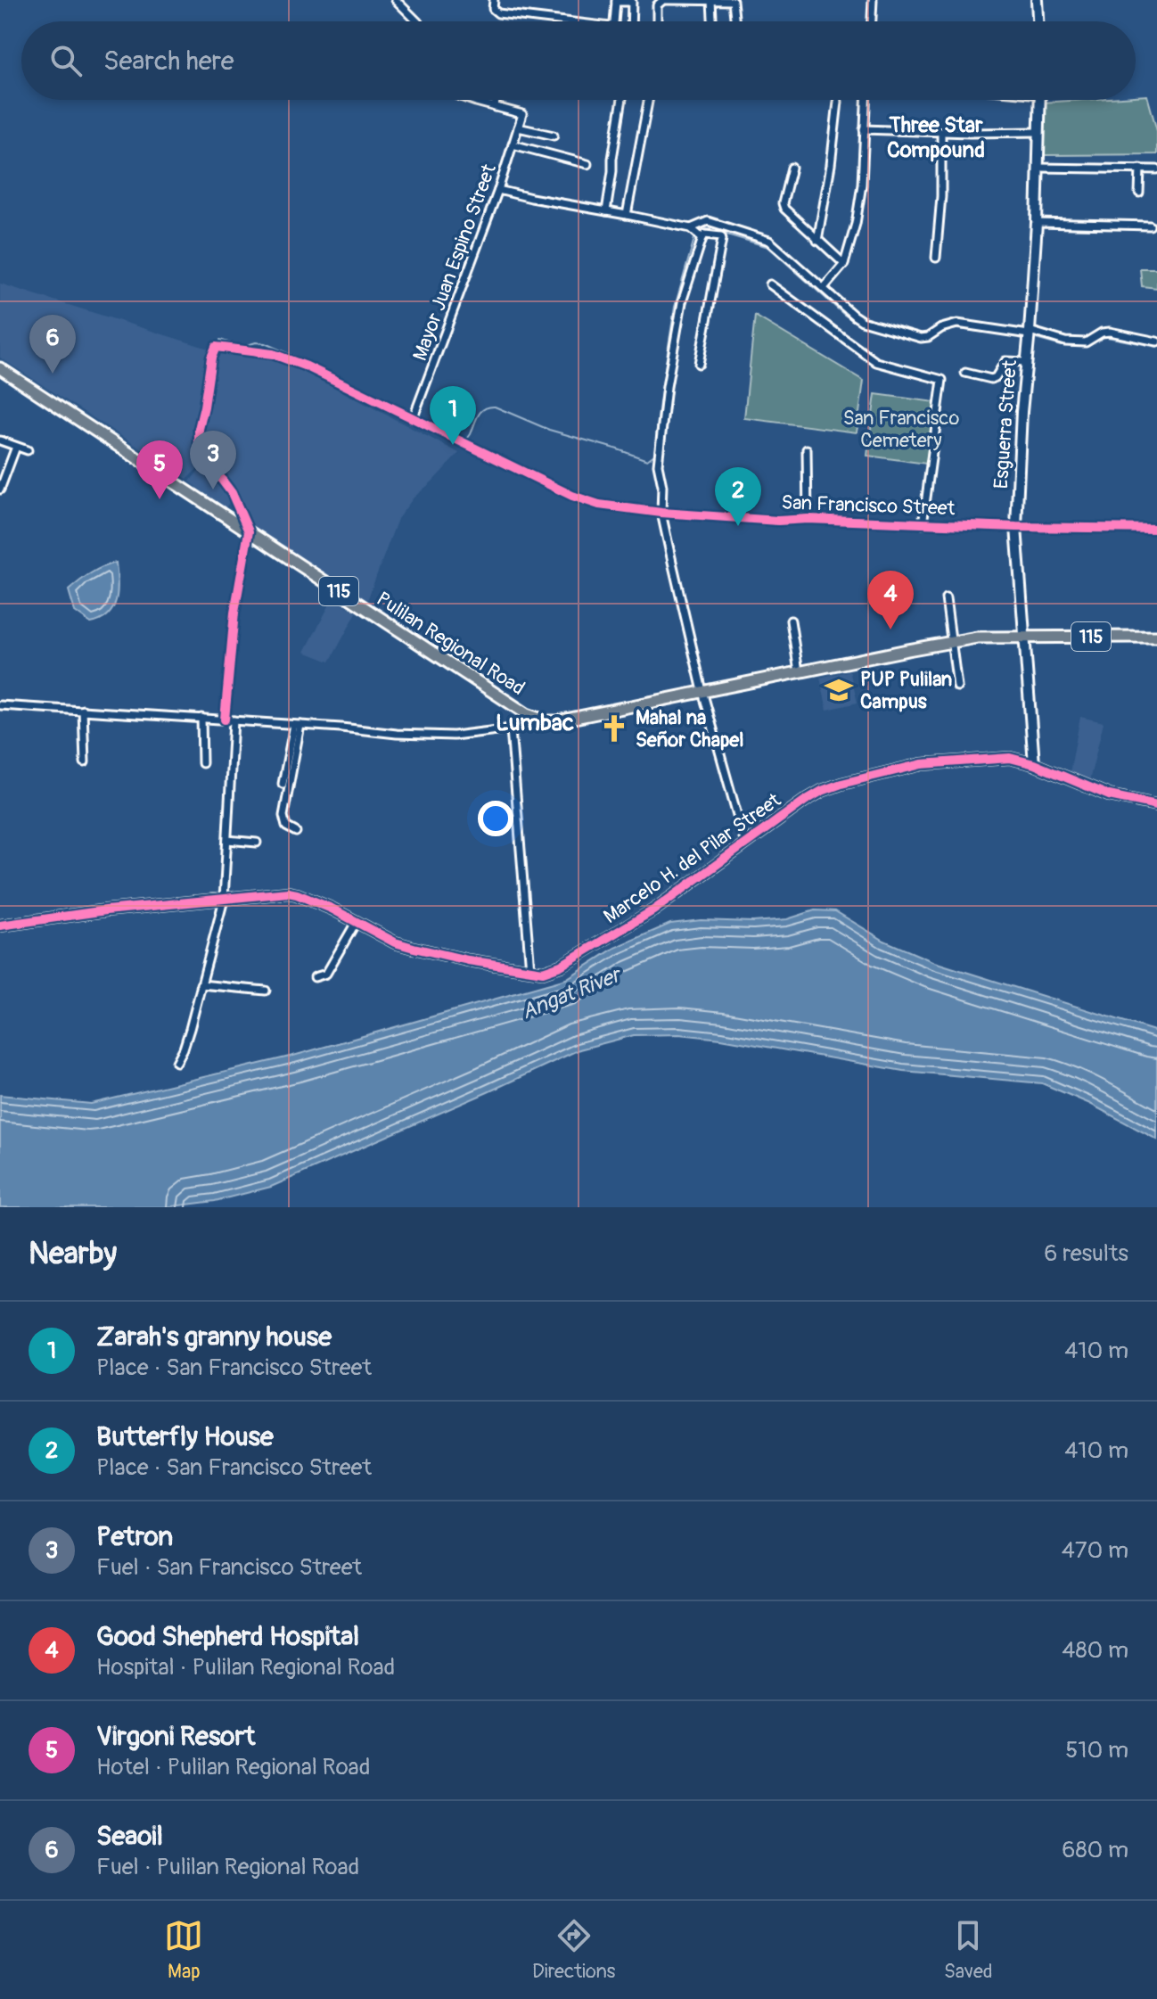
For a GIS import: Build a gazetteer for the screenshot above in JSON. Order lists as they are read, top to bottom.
{
  "streets": {
    "main road": ["115", "Pulilan Regional Road"],
    "street": [
      "Mayor Juan Espino Street",
      "Esguerra Street",
      "San Francisco Street",
      "Marcelo H. del Pilar Street"
    ]
  },
  "crossings": [
    ["Mayor Juan Espino Street", "San Francisco Street"],
    ["Esguerra Street", "San Francisco Street"],
    ["Esguerra Street", "115"],
    ["Esguerra Street", "Marcelo H. del Pilar Street"],
    ["San Francisco Street", "Pulilan Regional Road"],
    ["115", "Pulilan Regional Road"]
  ],
  "districts": ["Three Star Compound", "Lumbac"],
  "water": ["Angat River"],
  "parks": ["San Francisco Cemetery"],
  "places": {
    "school or university": ["PUP Pulilan Campus"],
    "church": ["Mahal na Señor Chapel"]
  },
  "page": {
    "search": "Search here",
    "pins": [
      "6",
      "1",
      "3",
      "5",
      "2",
      "4"
    ],
    "heading": ["Nearby", "6 results"],
    "list": [
      {
        "mark": "1",
        "name": "Zarah's granny house",
        "note": "Place · San Francisco Street",
        "value": "410 m"
      },
      {
        "mark": "2",
        "name": "Butterfly House",
        "note": "Place · San Francisco Street",
        "value": "410 m"
      },
      {
        "mark": "3",
        "name": "Petron",
        "note": "Fuel · San Francisco Street",
        "value": "470 m"
      },
      {
        "mark": "4",
        "name": "Good Shepherd Hospital",
        "note": "Hospital · Pulilan Regional Road",
        "value": "480 m"
      },
      {
        "mark": "5",
        "name": "Virgoni Resort",
        "note": "Hotel · Pulilan Regional Road",
        "value": "510 m"
      },
      {
        "mark": "6",
        "name": "Seaoil",
        "note": "Fuel · Pulilan Regional Road",
        "value": "680 m"
      }
    ],
    "nav": ["Map", "Directions", "Saved"]
  }
}
